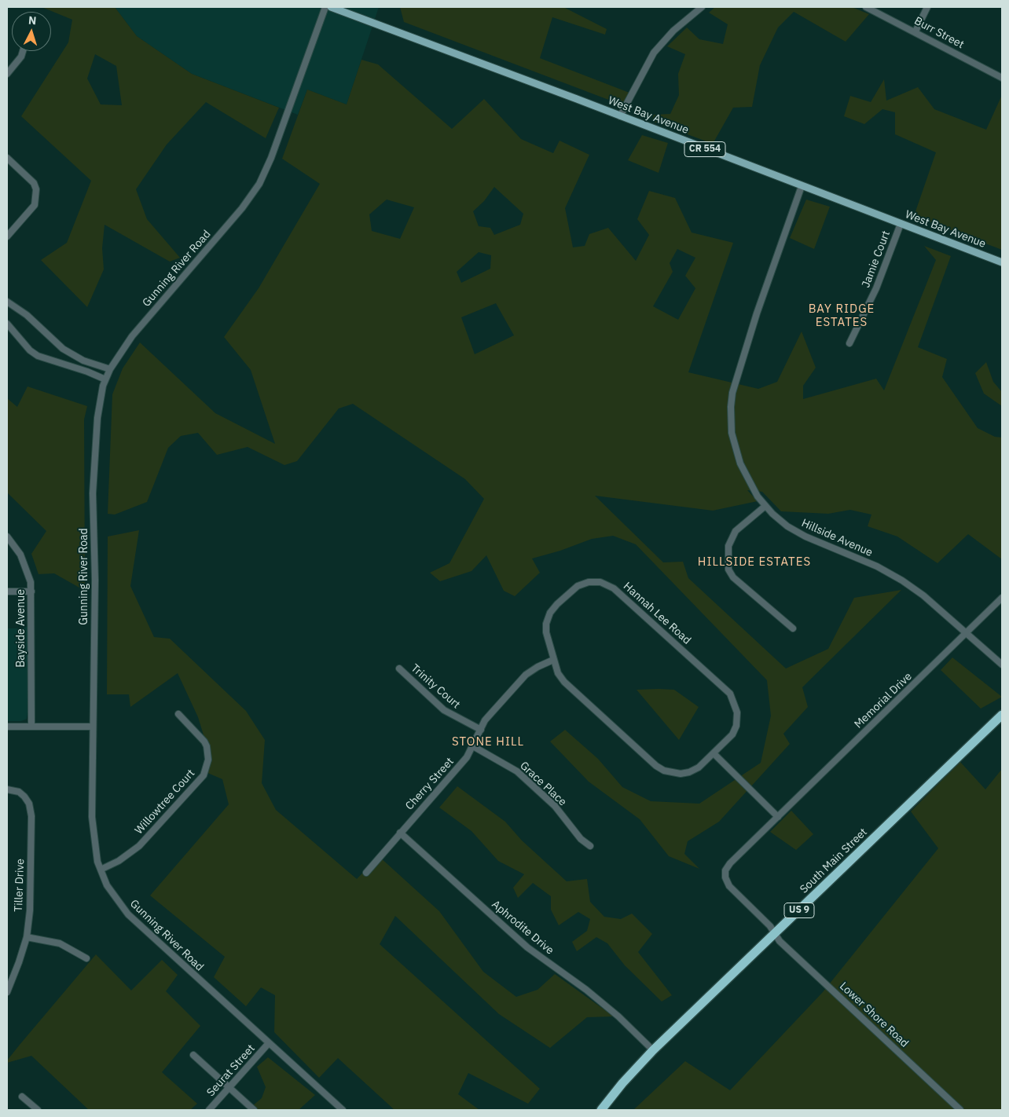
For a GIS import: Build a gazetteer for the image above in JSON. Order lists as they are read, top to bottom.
{
  "streets": {
    "highway": ["South Main Street", "US 9"],
    "main road": ["West Bay Avenue", "CR 554"],
    "street": [
      "Burr Street",
      "Jamie Court",
      "Gunning River Road",
      "Hillside Avenue",
      "Hannah Lee Road",
      "Bayside Avenue",
      "Trinity Court",
      "Memorial Drive",
      "Cherry Street",
      "Grace Place",
      "Willowtree Court",
      "Tiller Drive",
      "Aphrodite Drive",
      "Lower Shore Road",
      "Seurat Street"
    ]
  },
  "crossings": [
    ["West Bay Avenue", "Jamie Court"],
    ["West Bay Avenue", "Hillside Avenue"],
    ["Gunning River Road", "Willowtree Court"],
    ["Gunning River Road", "Seurat Street"],
    ["Hillside Avenue", "Memorial Drive"],
    ["Hannah Lee Road", "Cherry Street"],
    ["Trinity Court", "Cherry Street"],
    ["Memorial Drive", "South Main Street"],
    ["Memorial Drive", "Lower Shore Road"],
    ["Cherry Street", "Grace Place"],
    ["Cherry Street", "Aphrodite Drive"],
    ["South Main Street", "Aphrodite Drive"],
    ["South Main Street", "Lower Shore Road"]
  ],
  "districts": ["BAY RIDGE ESTATES", "HILLSIDE ESTATES", "STONE HILL"],
  "north": "top"
}
